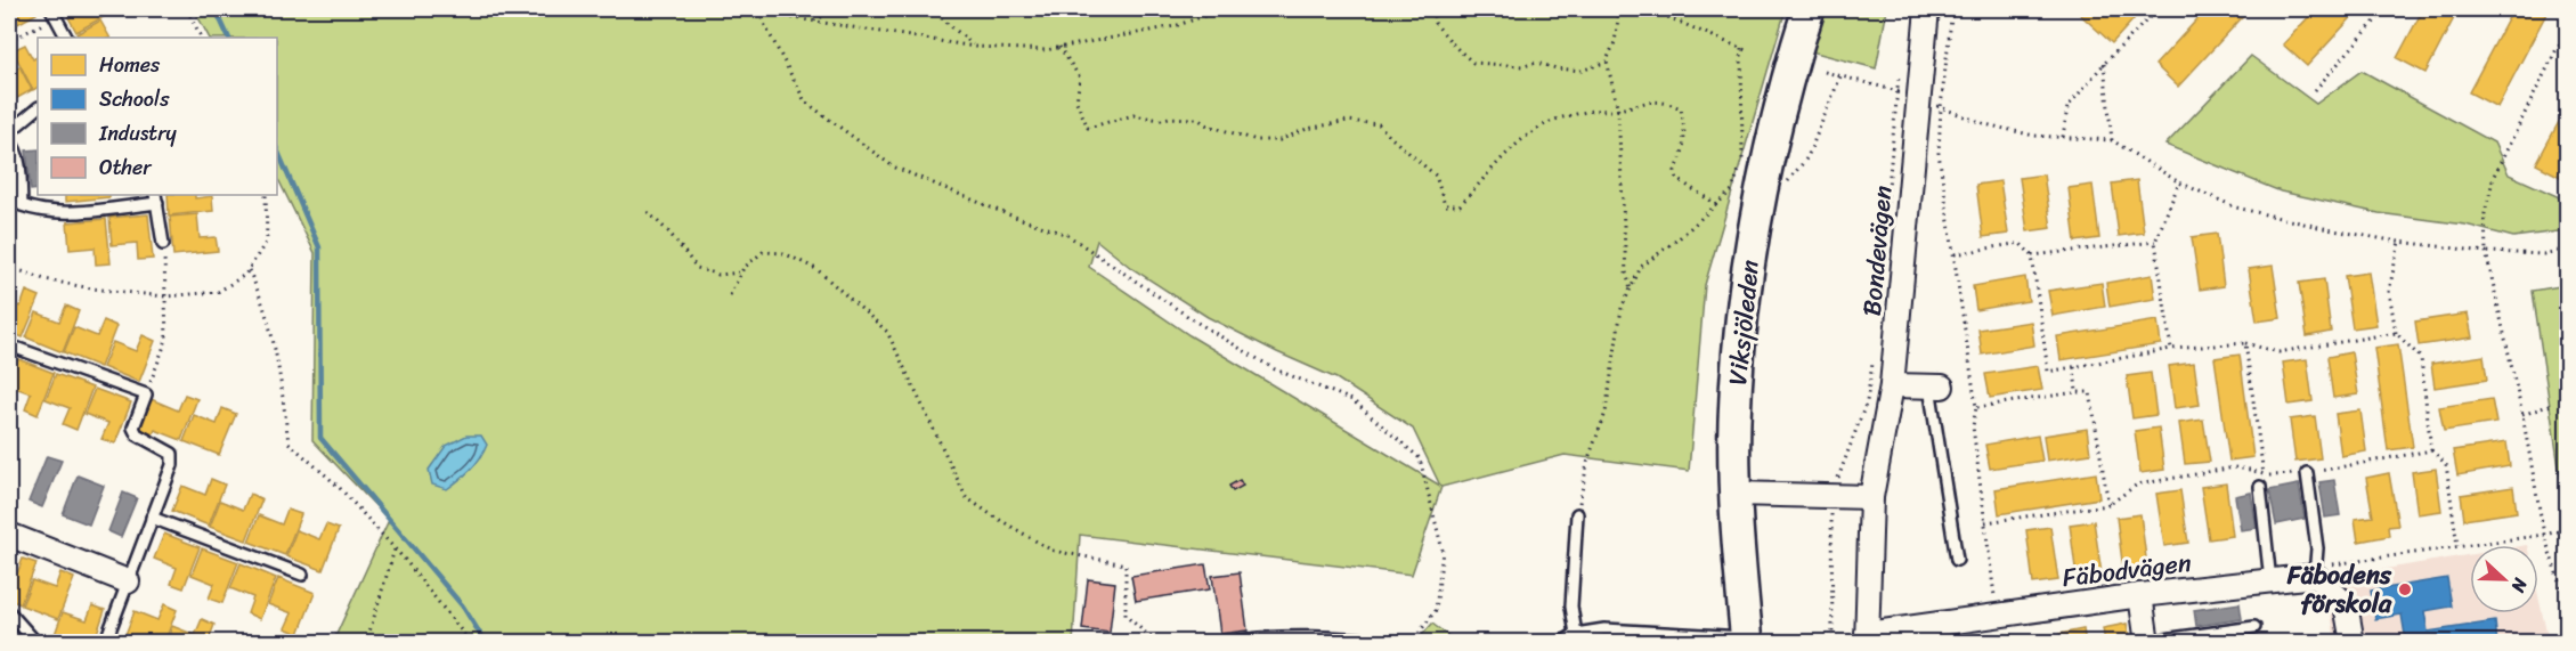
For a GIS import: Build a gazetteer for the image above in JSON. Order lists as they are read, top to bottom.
{
  "streets": {
    "main road": ["Viksjöleden"],
    "street": ["Bondevägen", "Fäbodvägen"]
  },
  "crossings": [
    ["Bondevägen", "Fäbodvägen"]
  ],
  "places": ["Fäbodens förskola"],
  "legend": [
    "Homes",
    "Schools",
    "Industry",
    "Other"
  ],
  "north": "right"
}
